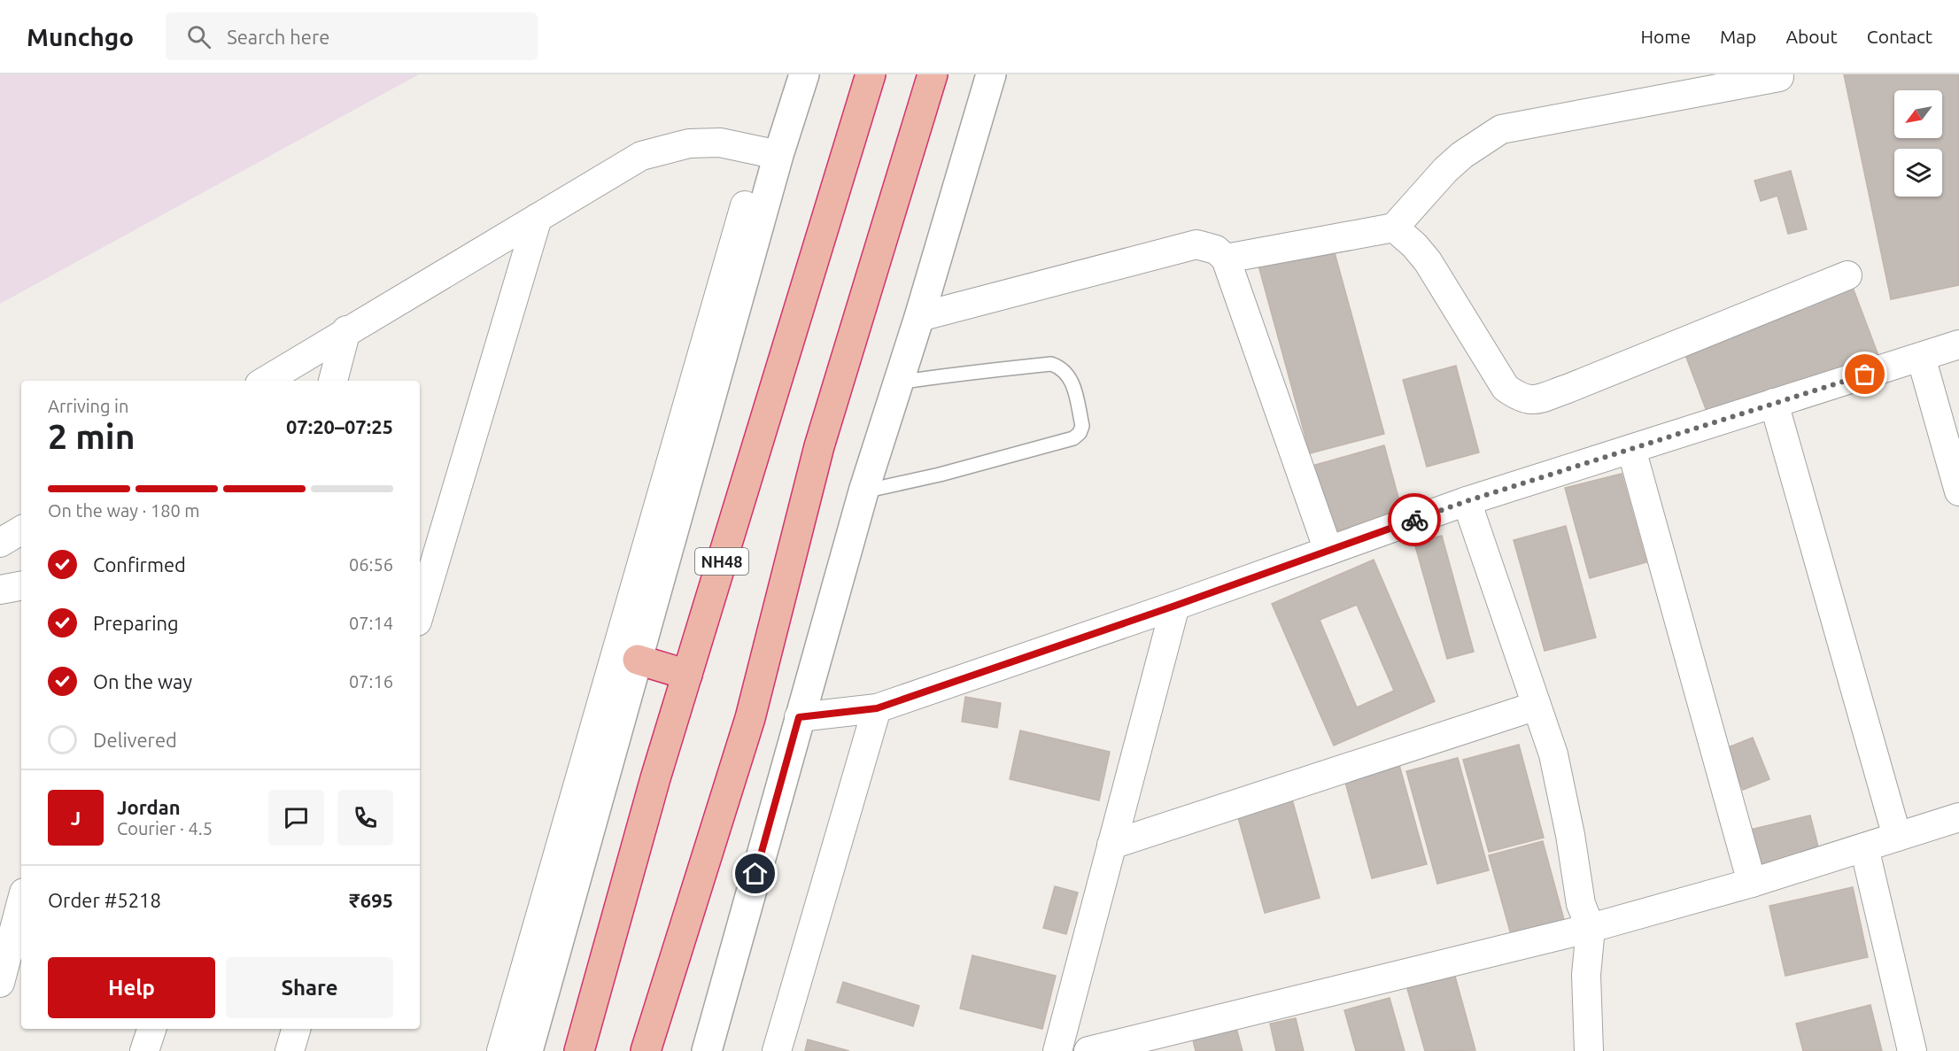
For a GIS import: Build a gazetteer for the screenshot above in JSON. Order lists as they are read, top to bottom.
{
  "streets": {
    "highway": ["NH48"]
  },
  "north": "bottom left",
  "page": {
    "header": "Munchgo",
    "search": "Search here",
    "nav": [
      "Home",
      "Map",
      "About",
      "Contact"
    ],
    "heading": ["2 min", "Arriving in", "07:20–07:25"],
    "panel": [
      "Jordan",
      "Courier · 4.5",
      "Order #5218",
      "₹695"
    ],
    "bar": "On the way · 180 m",
    "list": [
      ["Confirmed", "06:56"],
      ["Preparing", "07:14"],
      ["On the way", "07:16"],
      "Delivered"
    ],
    "round": "J",
    "buttons": ["Help", "Share"]
  }
}
